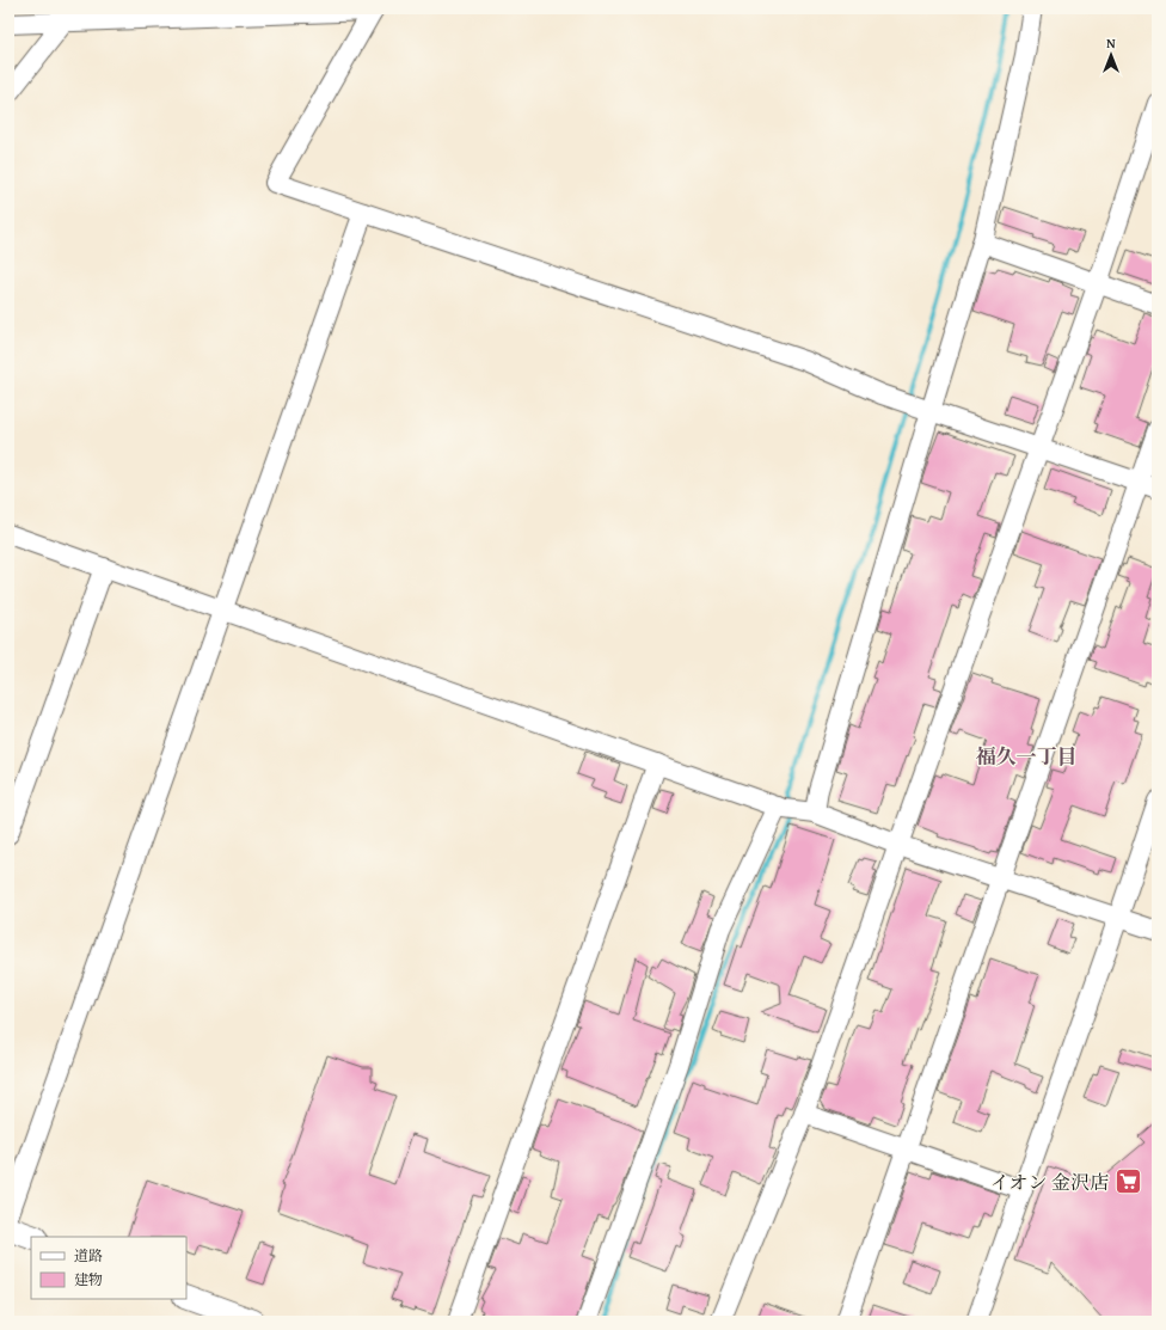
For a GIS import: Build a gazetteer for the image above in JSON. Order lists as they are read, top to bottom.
{
  "districts": ["福久一丁目"],
  "places": {
    "supermarket": ["イオン 金沢店"]
  },
  "legend": ["道路", "建物"],
  "north": "top"
}
